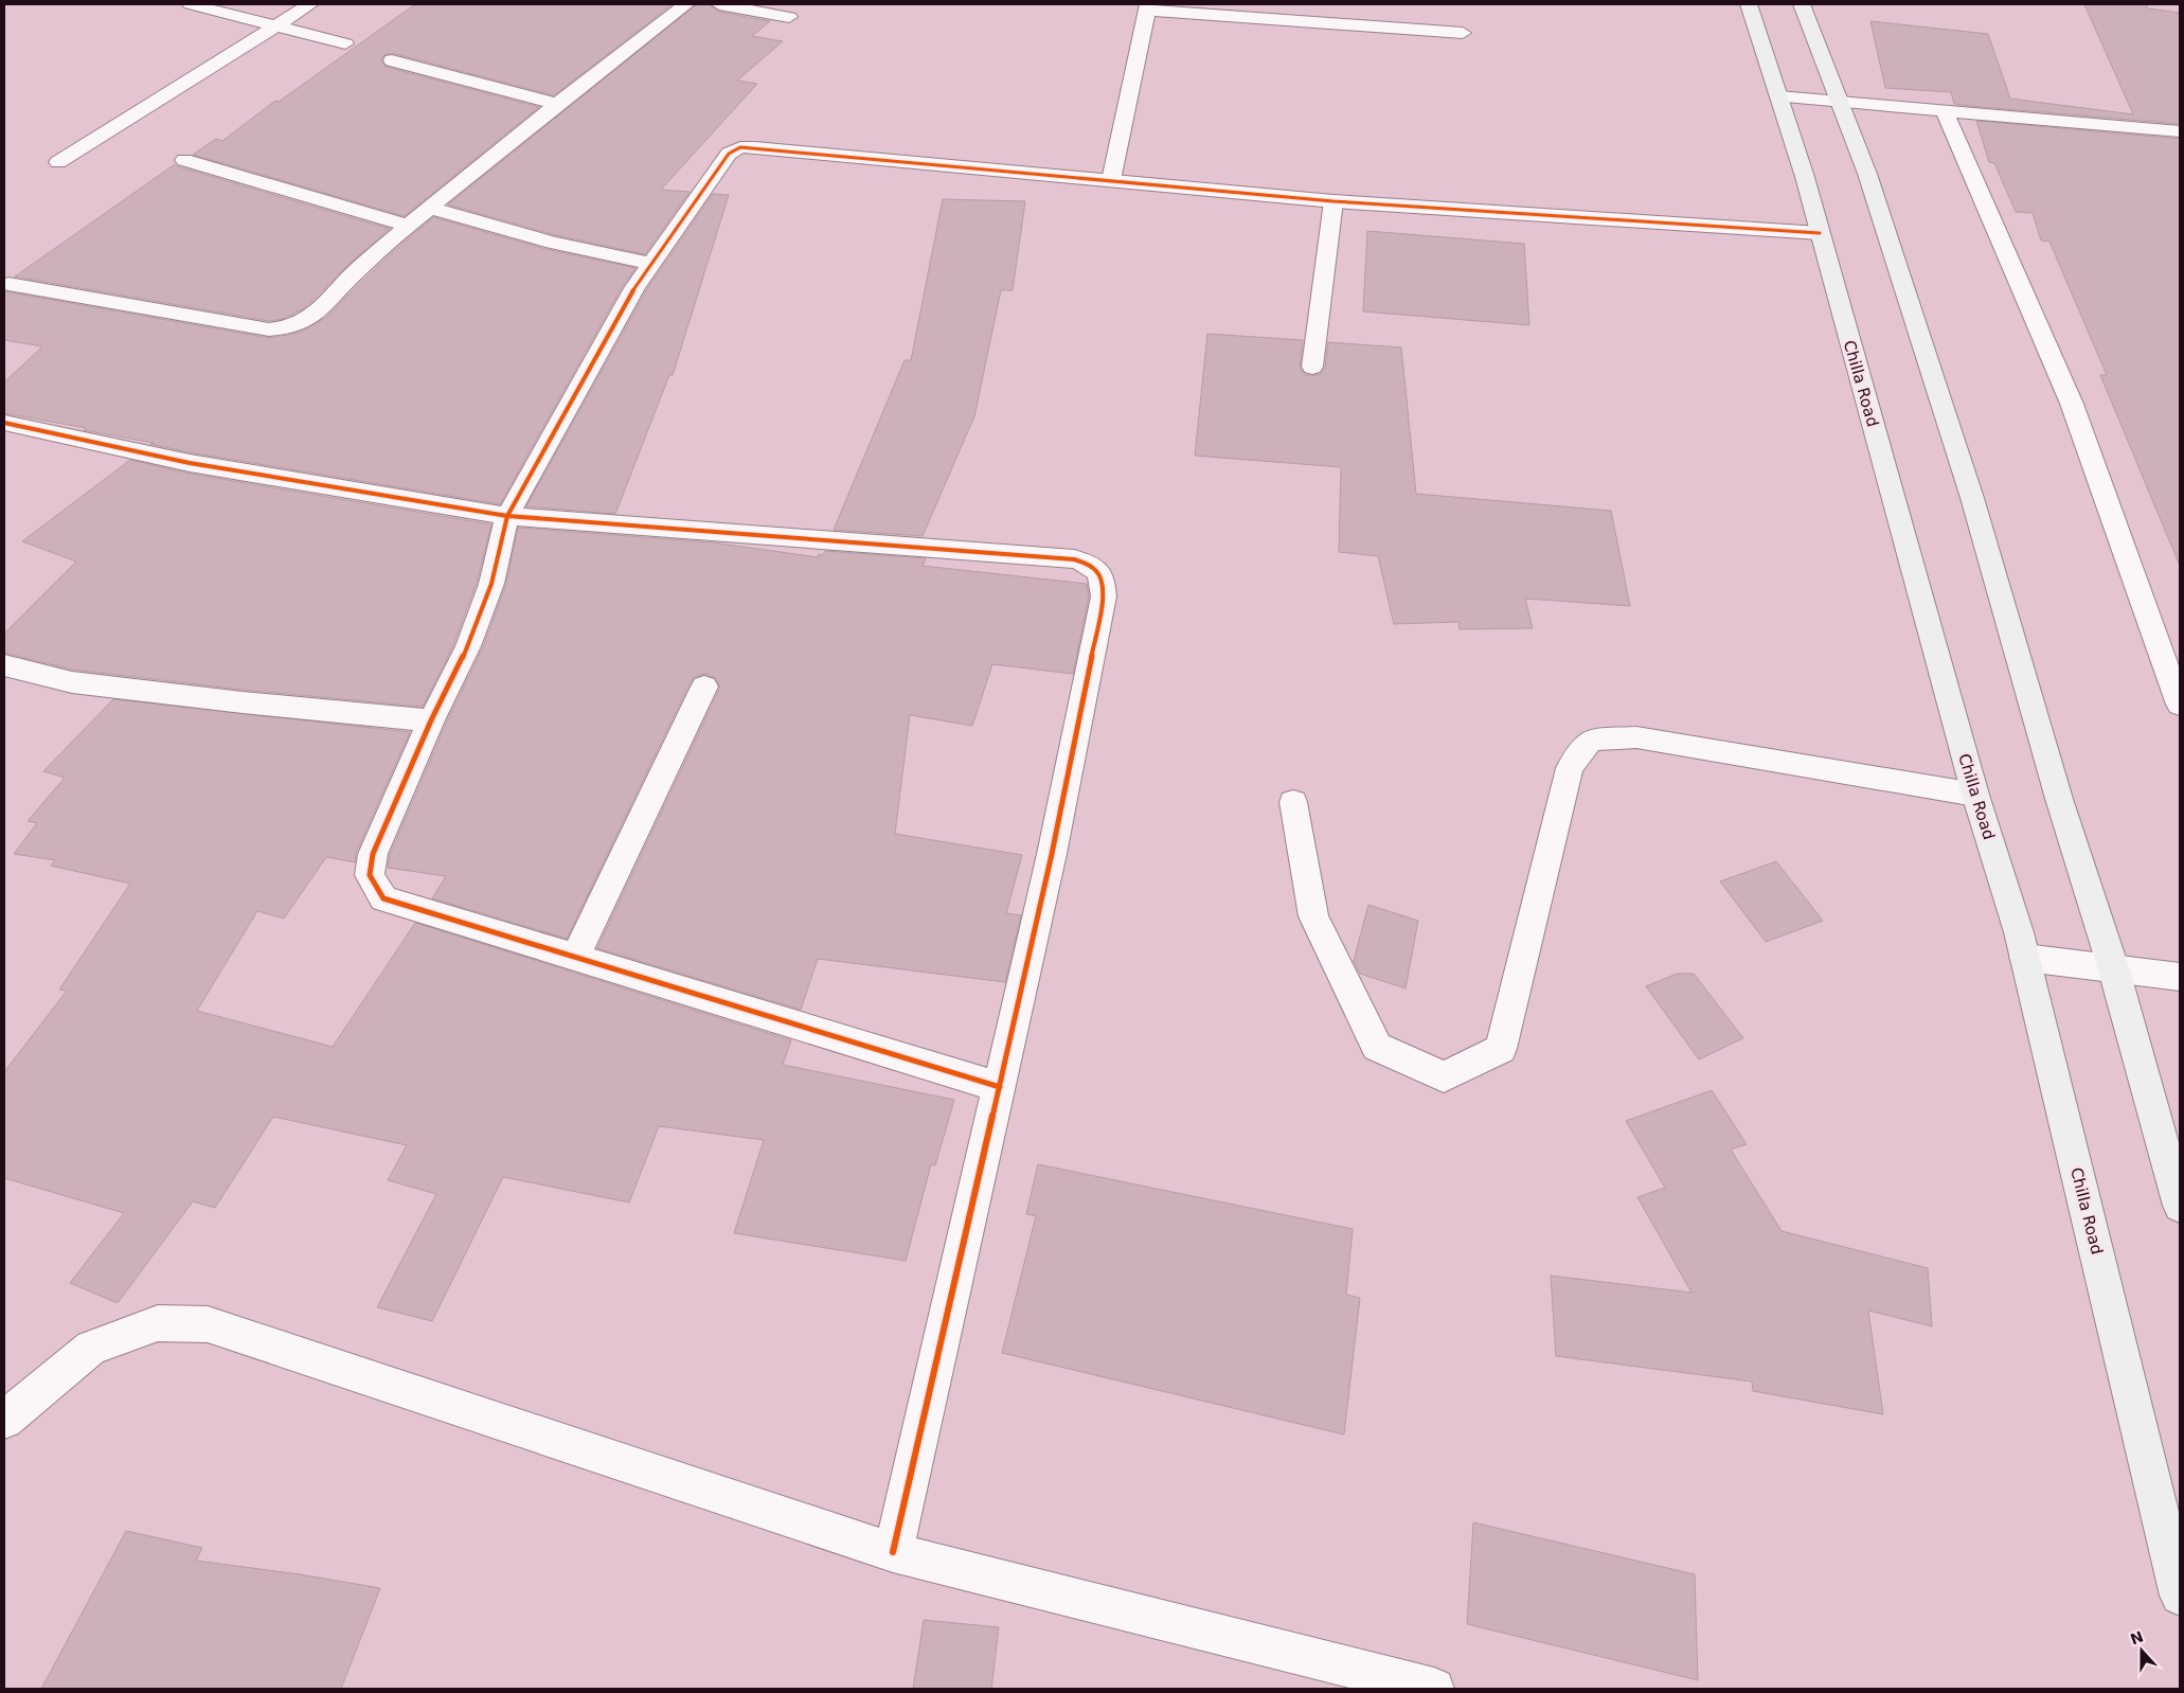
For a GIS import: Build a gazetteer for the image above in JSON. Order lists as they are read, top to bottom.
{
  "streets": {
    "main road": ["Chilla Road"]
  },
  "north": "top"
}
